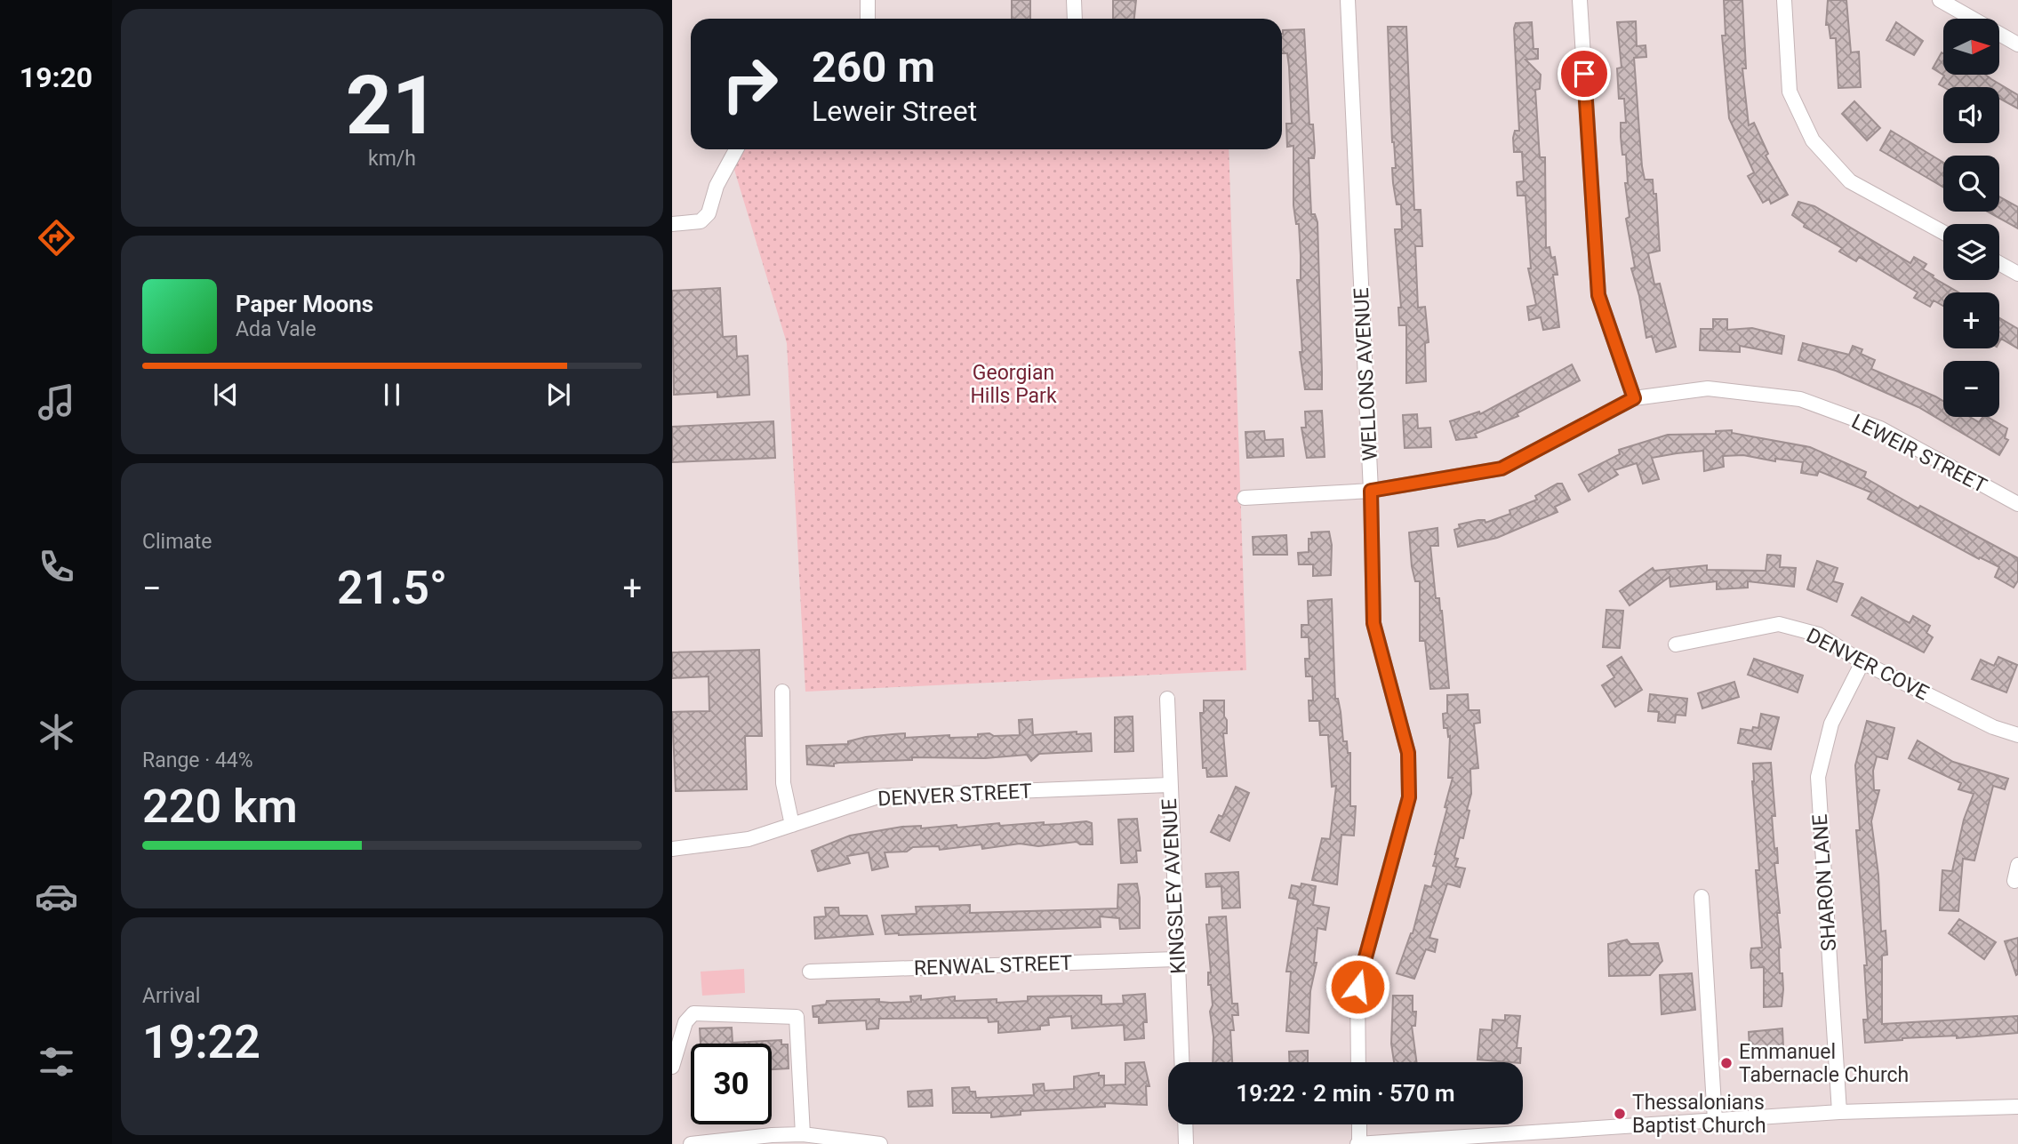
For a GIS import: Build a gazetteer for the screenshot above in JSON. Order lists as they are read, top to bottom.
{
  "streets": {
    "street": [
      "WELLONS AVENUE",
      "LEWEIR STREET",
      "DENVER COVE",
      "DENVER STREET",
      "SHARON LANE",
      "KINGSLEY AVENUE",
      "RENWAL STREET"
    ]
  },
  "crossings": [
    ["WELLONS AVENUE", "LEWEIR STREET"],
    ["DENVER COVE", "SHARON LANE"],
    ["DENVER STREET", "KINGSLEY AVENUE"],
    ["KINGSLEY AVENUE", "RENWAL STREET"]
  ],
  "parks": ["Georgian Hills Park"],
  "places": ["Emmanuel Tabernacle Church", "Thessalonians Baptist Church"],
  "north": "right",
  "page": {
    "tabs": "19:20",
    "tile": [
      ["21", "km/h"],
      "Climate",
      ["Range · 44%", "220 km"],
      ["Arrival", "19:22"]
    ],
    "map_buttons": ["+", "−"],
    "turn": ["260 m", "Leweir Street"],
    "song": ["Paper Moons", "Ada Vale"],
    "heat": ["−", "21.5°", "+"],
    "limit": "30",
    "trip": "19:22 · 2 min · 570 m"
  }
}
